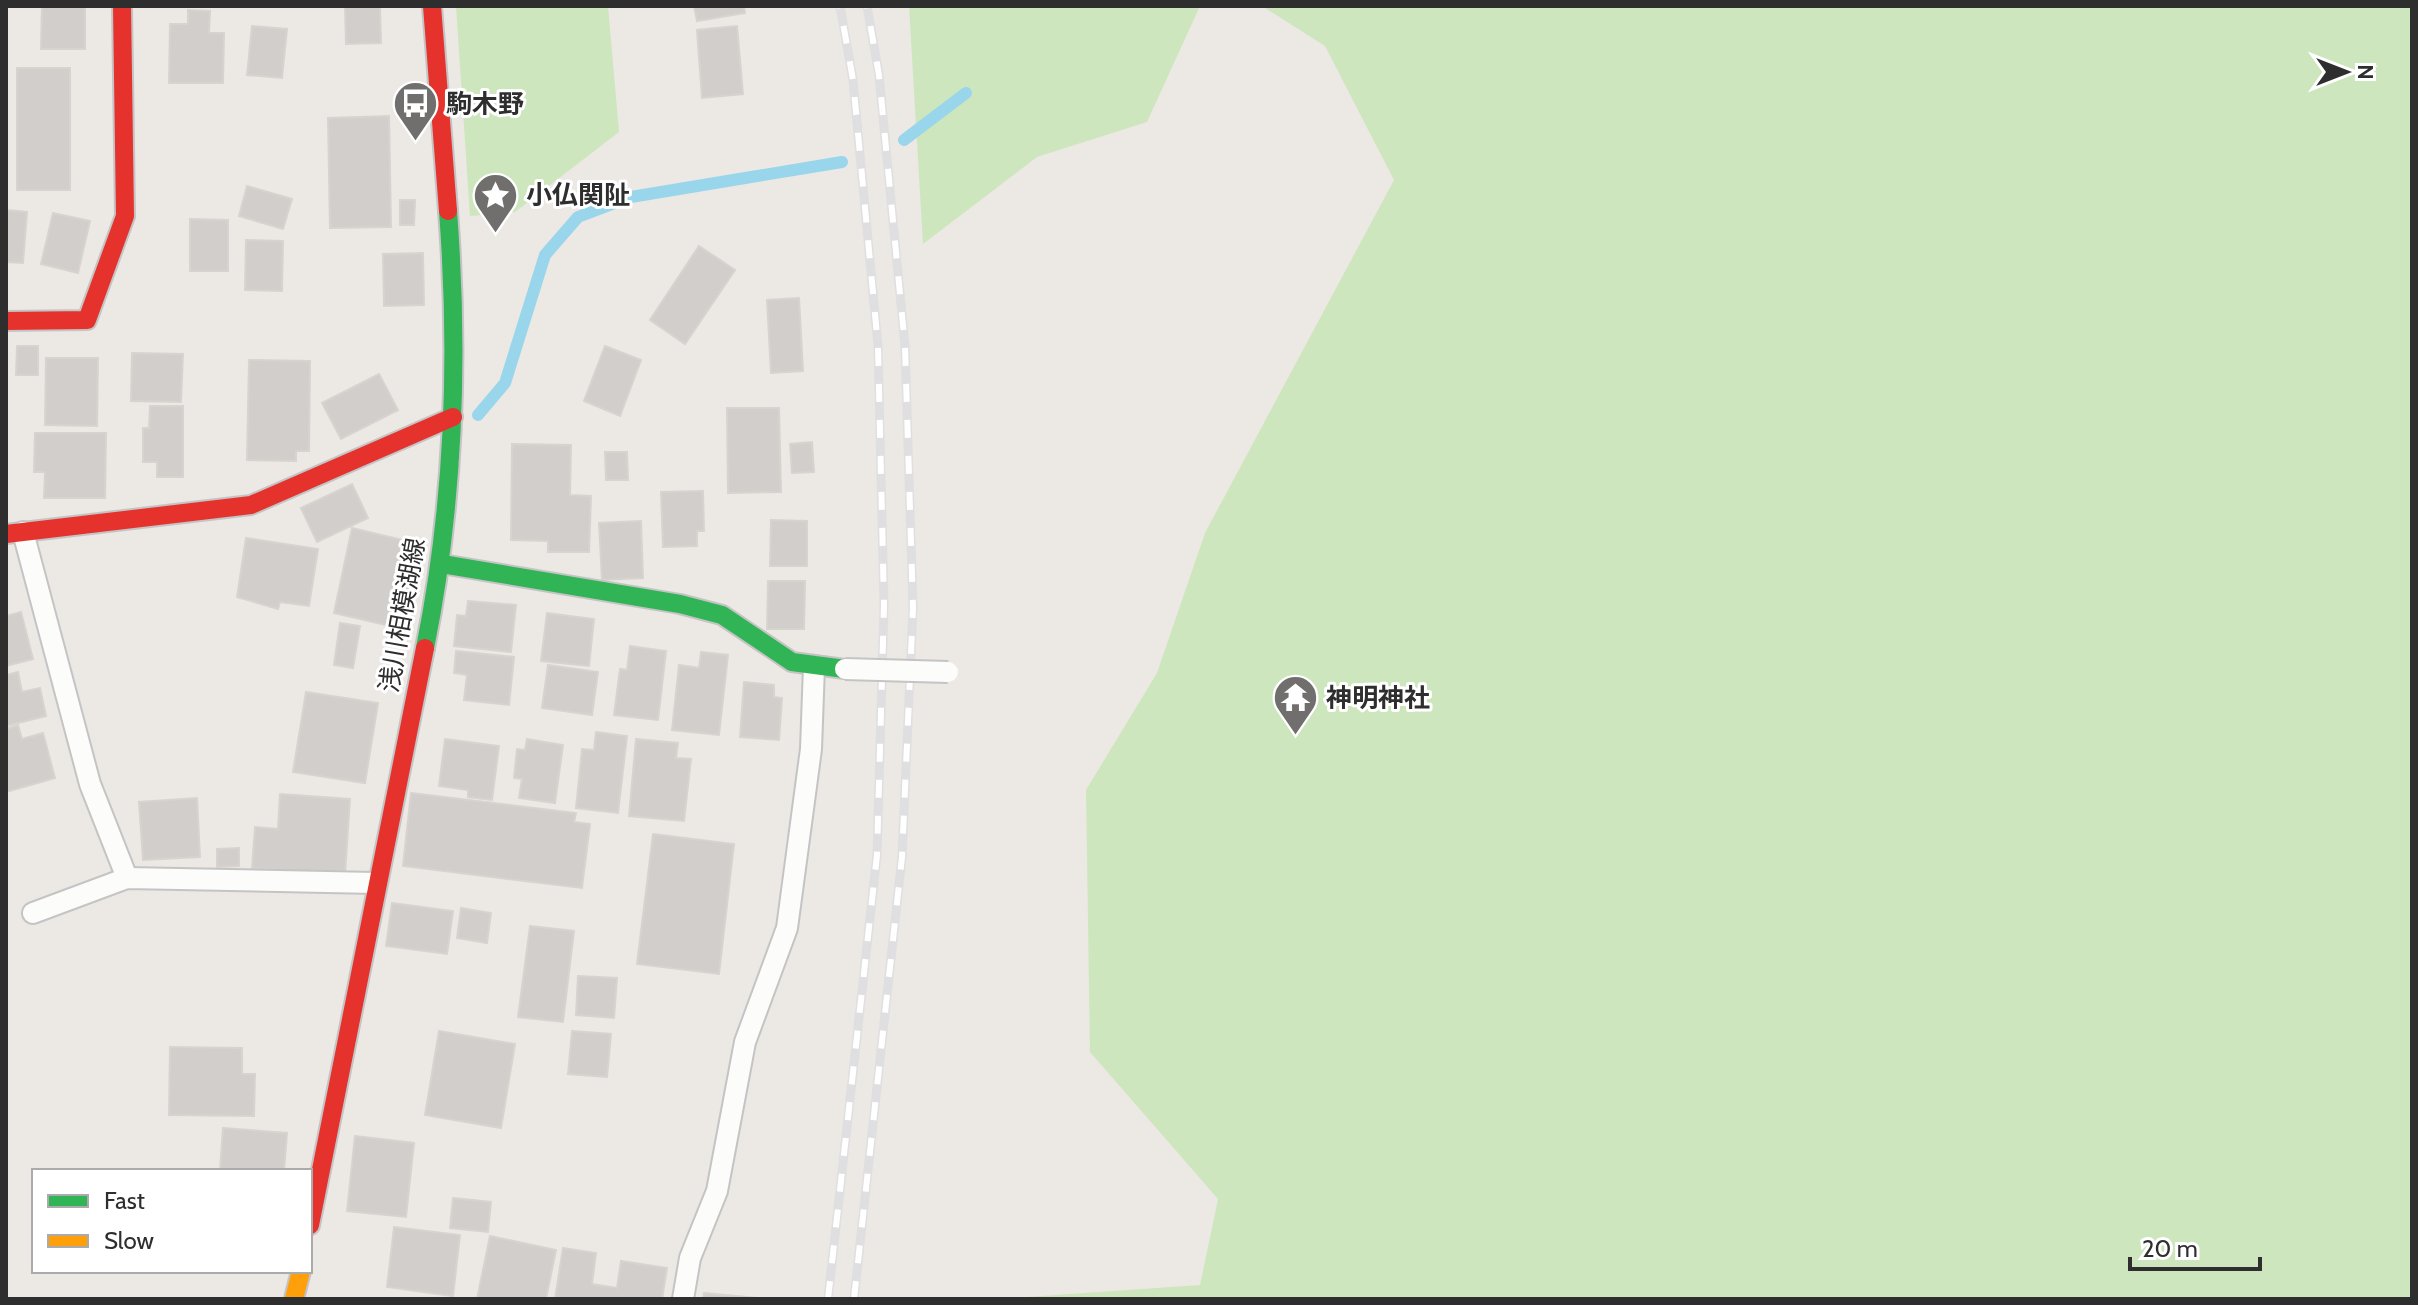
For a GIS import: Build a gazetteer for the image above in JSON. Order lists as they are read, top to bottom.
{
  "streets": {
    "street": ["浅川相模湖線"]
  },
  "places": {
    "bus stop": ["駒木野"],
    "place": ["小仏関阯"],
    "temple": ["神明神社"]
  },
  "legend": ["Fast", "Slow"],
  "scale_bar": "20 m",
  "north": "right"
}
